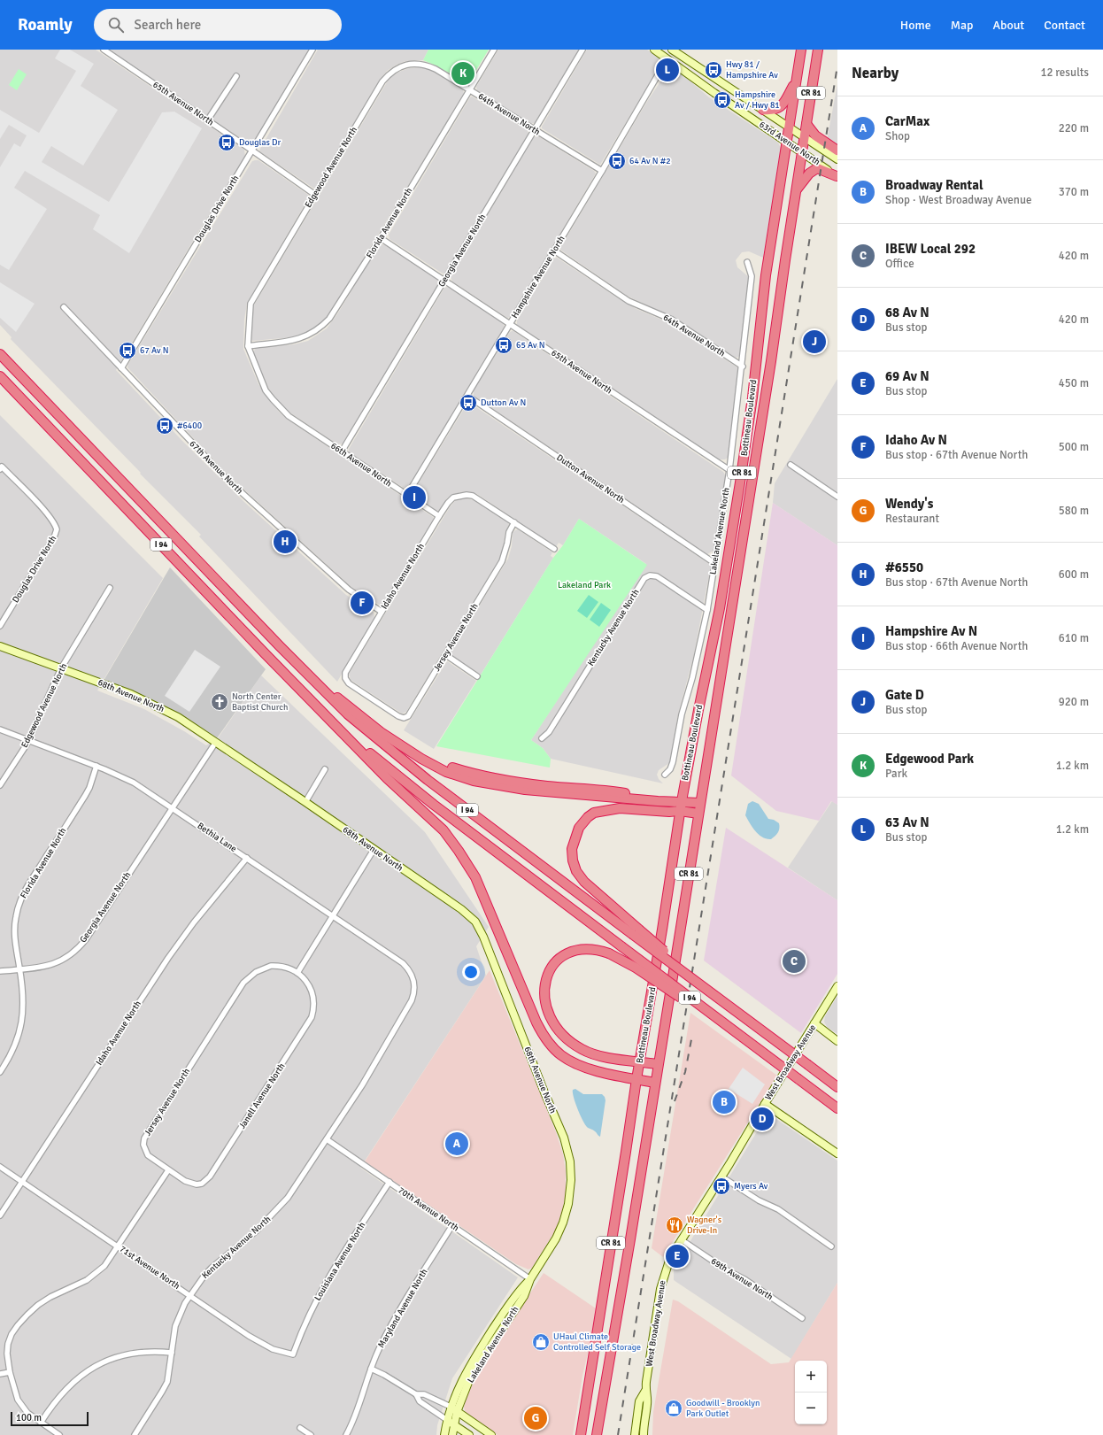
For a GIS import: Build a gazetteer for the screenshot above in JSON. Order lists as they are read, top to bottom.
{
  "streets": {
    "highway": ["CR 81", "Bottineau Boulevard", "I 94"],
    "street": [
      "65th Avenue North",
      "64th Avenue North",
      "63rd Avenue North",
      "Edgewood Avenue North",
      "Douglas Drive North",
      "Florida Avenue North",
      "Georgia Avenue North",
      "Hampshire Avenue North",
      "66th Avenue North",
      "67th Avenue North",
      "Dutton Avenue North",
      "Lakeland Avenue North",
      "Idaho Avenue North",
      "Kentucky Avenue North",
      "Jersey Avenue North",
      "68th Avenue North",
      "Bethia Lane",
      "West Broadway Avenue",
      "Janell Avenue North",
      "70th Avenue North",
      "Louisiana Avenue North",
      "71st Avenue North",
      "69th Avenue North",
      "Maryland Avenue North"
    ]
  },
  "crossings": [
    ["65th Avenue North", "Edgewood Avenue North"],
    ["65th Avenue North", "Douglas Drive North"],
    ["65th Avenue North", "Florida Avenue North"],
    ["65th Avenue North", "Georgia Avenue North"],
    ["65th Avenue North", "Hampshire Avenue North"],
    ["65th Avenue North", "Lakeland Avenue North"],
    ["64th Avenue North", "Edgewood Avenue North"],
    ["64th Avenue North", "Florida Avenue North"],
    ["64th Avenue North", "Georgia Avenue North"],
    ["64th Avenue North", "Hampshire Avenue North"],
    ["64th Avenue North", "Lakeland Avenue North"],
    ["63rd Avenue North", "Hampshire Avenue North"],
    ["63rd Avenue North", "Bottineau Boulevard"],
    ["Edgewood Avenue North", "Florida Avenue North"],
    ["Edgewood Avenue North", "66th Avenue North"],
    ["Edgewood Avenue North", "68th Avenue North"],
    ["Edgewood Avenue North", "Bethia Lane"],
    ["Douglas Drive North", "67th Avenue North"],
    ["Florida Avenue North", "Georgia Avenue North"],
    ["Florida Avenue North", "66th Avenue North"],
    ["Florida Avenue North", "Bethia Lane"],
    ["Georgia Avenue North", "66th Avenue North"],
    ["Georgia Avenue North", "68th Avenue North"],
    ["Georgia Avenue North", "Bethia Lane"],
    ["Hampshire Avenue North", "66th Avenue North"],
    ["Hampshire Avenue North", "Dutton Avenue North"],
    ["66th Avenue North", "Idaho Avenue North"],
    ["67th Avenue North", "Idaho Avenue North"],
    ["Dutton Avenue North", "Lakeland Avenue North"],
    ["Lakeland Avenue North", "Kentucky Avenue North"],
    ["Lakeland Avenue North", "68th Avenue North"],
    ["Lakeland Avenue North", "70th Avenue North"],
    ["Idaho Avenue North", "Jersey Avenue North"],
    ["Idaho Avenue North", "Bethia Lane"],
    ["Idaho Avenue North", "71st Avenue North"],
    ["Kentucky Avenue North", "Bethia Lane"],
    ["Kentucky Avenue North", "70th Avenue North"],
    ["Kentucky Avenue North", "71st Avenue North"],
    ["Jersey Avenue North", "Janell Avenue North"],
    ["West Broadway Avenue", "69th Avenue North"],
    ["70th Avenue North", "Louisiana Avenue North"],
    ["70th Avenue North", "Maryland Avenue North"],
    ["Louisiana Avenue North", "71st Avenue North"]
  ],
  "parks": ["Lakeland Park"],
  "places": {
    "bus stop": [
      "Hwy 81 / Hampshire Av",
      "Hampshire Av / Hwy 81",
      "Douglas Dr",
      "64 Av N #2",
      "65 Av N",
      "67 Av N",
      "Dutton Av N",
      "#6400",
      "Myers Av"
    ],
    "church": ["North Center Baptist Church"],
    "restaurant": ["Wagner's Drive-In"],
    "shop": ["UHaul Climate Controlled Self Storage", "Goodwill - Brooklyn Park Outlet"]
  },
  "scale_bar": "100 m",
  "page": {
    "header": "Roamly",
    "search": "Search here",
    "nav": [
      "Home",
      "Map",
      "About",
      "Contact"
    ],
    "heading": ["Nearby", "12 results"],
    "pins": [
      "L",
      "K",
      "J",
      "I",
      "H",
      "F",
      "C",
      "B",
      "D",
      "A",
      "E",
      "G"
    ],
    "list": [
      {
        "mark": "A",
        "name": "CarMax",
        "note": "Shop",
        "value": "220 m"
      },
      {
        "mark": "B",
        "name": "Broadway Rental",
        "note": "Shop · West Broadway Avenue",
        "value": "370 m"
      },
      {
        "mark": "C",
        "name": "IBEW Local 292",
        "note": "Office",
        "value": "420 m"
      },
      {
        "mark": "D",
        "name": "68 Av N",
        "note": "Bus stop",
        "value": "420 m"
      },
      {
        "mark": "E",
        "name": "69 Av N",
        "note": "Bus stop",
        "value": "450 m"
      },
      {
        "mark": "F",
        "name": "Idaho Av N",
        "note": "Bus stop · 67th Avenue North",
        "value": "500 m"
      },
      {
        "mark": "G",
        "name": "Wendy's",
        "note": "Restaurant",
        "value": "580 m"
      },
      {
        "mark": "H",
        "name": "#6550",
        "note": "Bus stop · 67th Avenue North",
        "value": "600 m"
      },
      {
        "mark": "I",
        "name": "Hampshire Av N",
        "note": "Bus stop · 66th Avenue North",
        "value": "610 m"
      },
      {
        "mark": "J",
        "name": "Gate D",
        "note": "Bus stop",
        "value": "920 m"
      },
      {
        "mark": "K",
        "name": "Edgewood Park",
        "note": "Park",
        "value": "1.2 km"
      },
      {
        "mark": "L",
        "name": "63 Av N",
        "note": "Bus stop",
        "value": "1.2 km"
      }
    ],
    "map_buttons": ["+", "−"],
    "scale": "100 m"
  }
}
